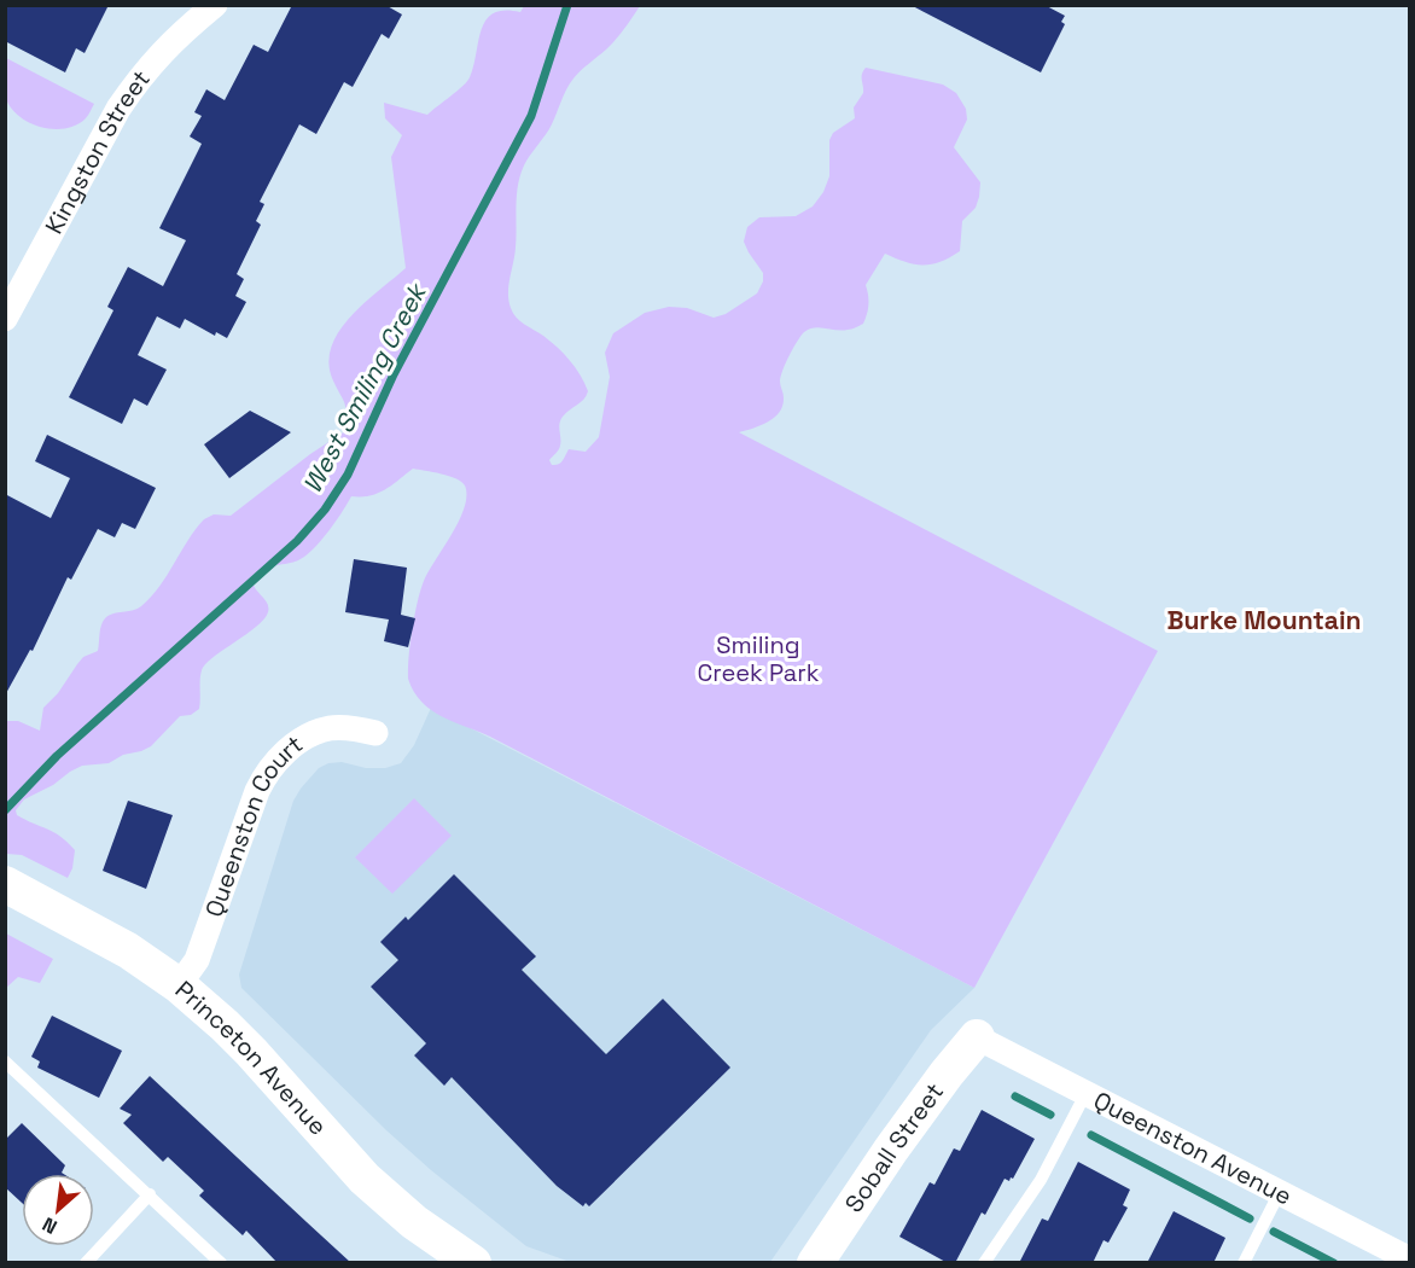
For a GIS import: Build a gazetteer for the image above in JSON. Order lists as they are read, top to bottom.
{
  "streets": {
    "street": [
      "Kingston Street",
      "Queenston Court",
      "Princeton Avenue",
      "Soball Street",
      "Queenston Avenue"
    ]
  },
  "crossings": [
    ["Queenston Court", "Princeton Avenue"],
    ["Soball Street", "Queenston Avenue"]
  ],
  "districts": ["Burke Mountain"],
  "water": ["West Smiling Creek"],
  "parks": ["Smiling Creek Park"],
  "north": "bottom left"
}
